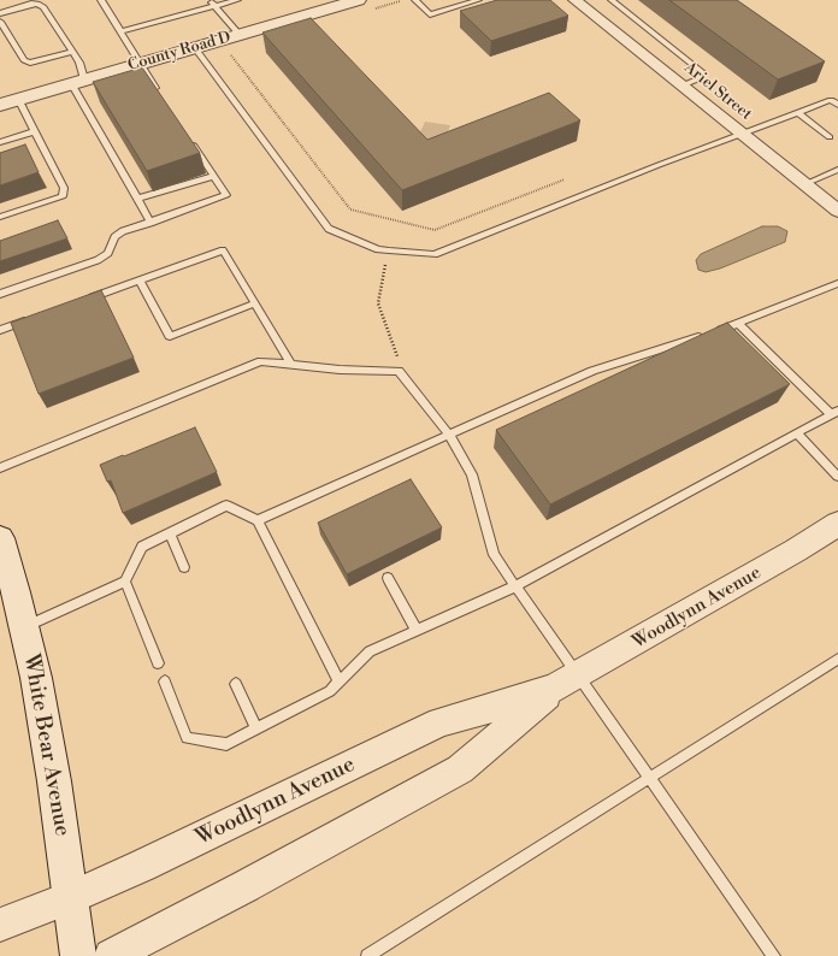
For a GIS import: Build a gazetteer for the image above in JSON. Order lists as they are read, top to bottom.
{
  "streets": {
    "main road": ["White Bear Avenue"],
    "street": ["County Road D", "Ariel Street", "Woodlynn Avenue"]
  },
  "crossings": [
    ["Woodlynn Avenue", "White Bear Avenue"]
  ]
}
